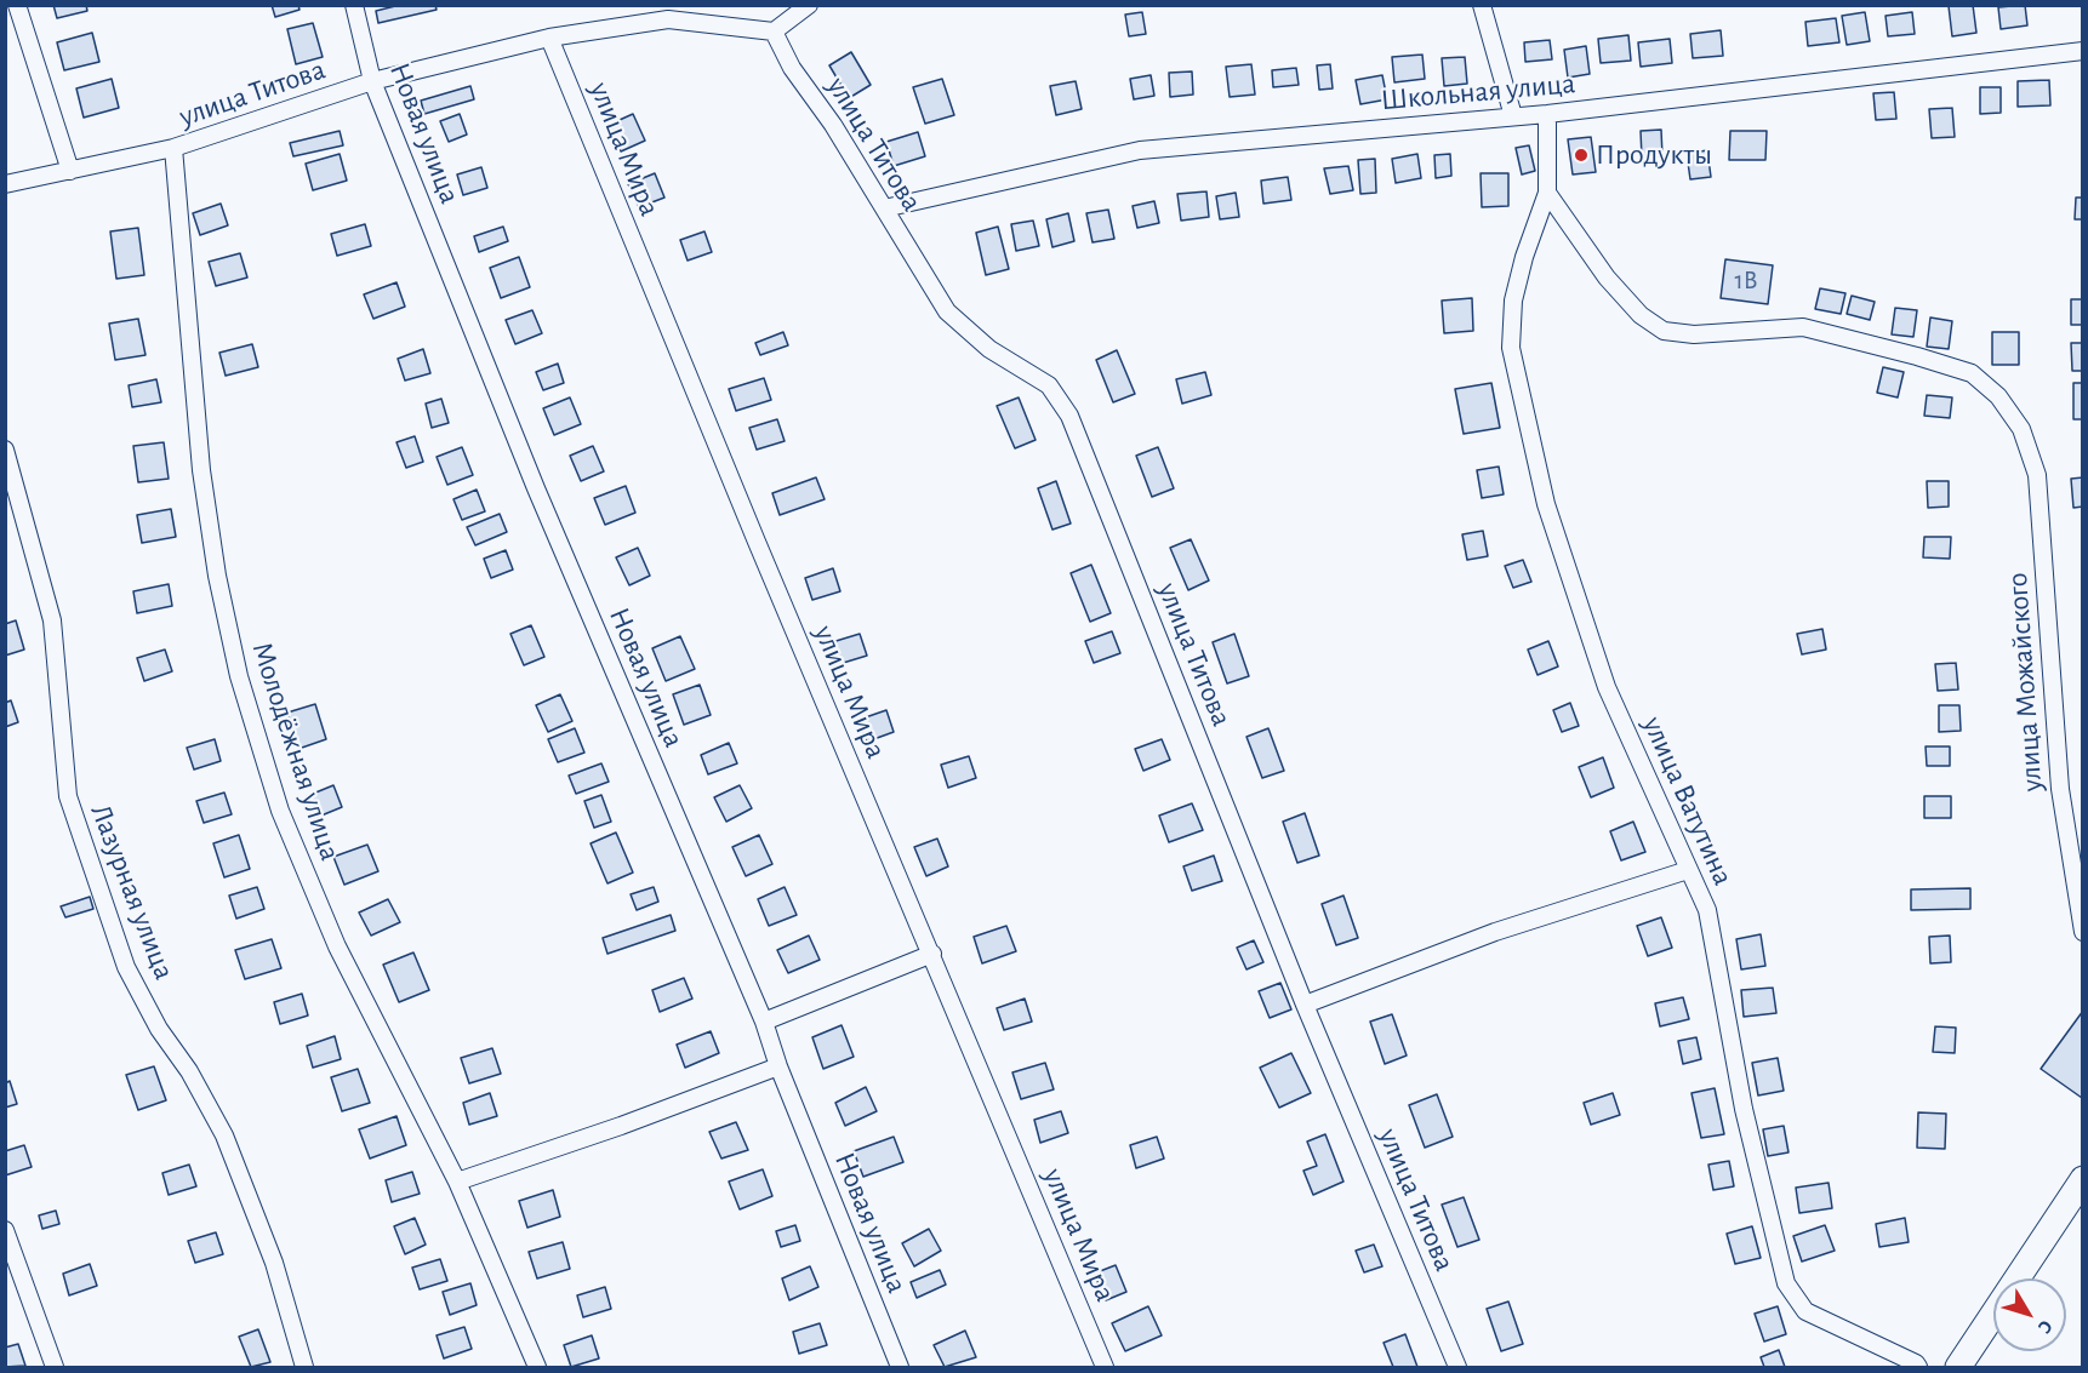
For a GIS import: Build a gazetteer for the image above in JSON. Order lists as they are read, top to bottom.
{
  "streets": {
    "street": [
      "Школьная улица",
      "улица Титова",
      "Новая улица",
      "улица Мира",
      "улица Можайского",
      "Молодёжная улица",
      "улица Ватутина",
      "Лазурная улица"
    ]
  },
  "crossings": [
    ["Школьная улица", "улица Титова"],
    ["Школьная улица", "улица Ватутина"],
    ["улица Титова", "Новая улица"],
    ["улица Титова", "улица Мира"],
    ["улица Титова", "Молодёжная улица"],
    ["улица Можайского", "улица Ватутина"]
  ],
  "places": ["Продукты"],
  "house_numbers": ["1В"],
  "north": "bottom right"
}
